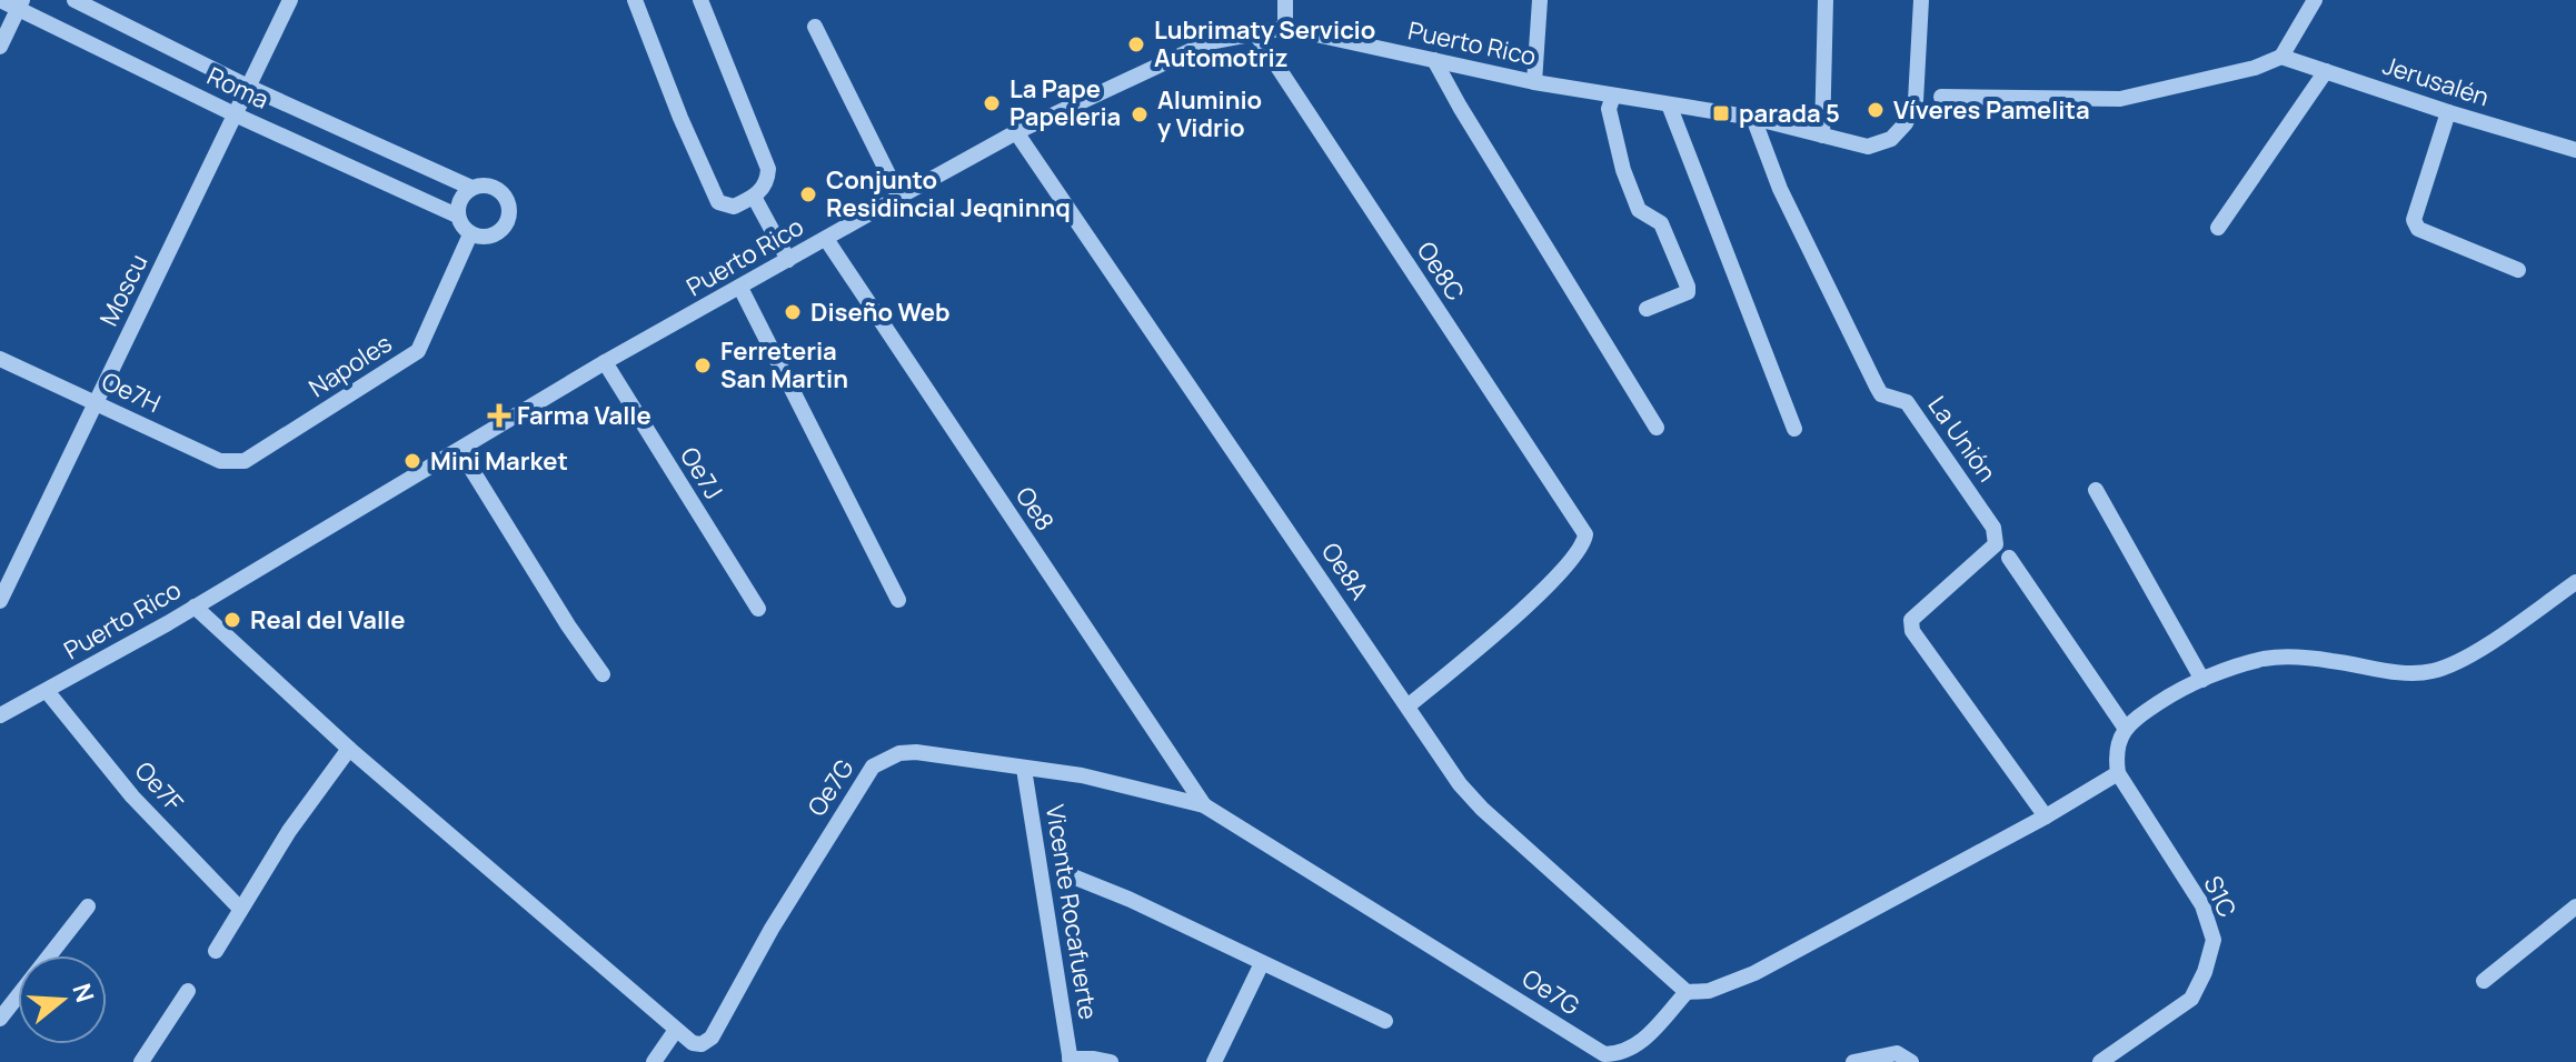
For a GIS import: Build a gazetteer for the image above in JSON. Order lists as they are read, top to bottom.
{
  "streets": {
    "street": [
      "Puerto Rico",
      "Jerusalén",
      "Roma",
      "Oe8C",
      "Moscu",
      "Napoles",
      "Oe7H",
      "La Unión",
      "Oe7J",
      "Oe8",
      "Oe8A",
      "Oe7F",
      "Oe7G",
      "S1C",
      "Vicente Rocafuerte"
    ]
  },
  "crossings": [
    ["Puerto Rico", "Oe8C"],
    ["Puerto Rico", "La Unión"],
    ["Puerto Rico", "Oe7J"],
    ["Puerto Rico", "Oe8"],
    ["Puerto Rico", "Oe8A"],
    ["Puerto Rico", "Oe7F"],
    ["Roma", "Moscu"],
    ["Roma", "Napoles"],
    ["Oe8C", "Oe8A"],
    ["Moscu", "Oe7H"],
    ["Napoles", "Oe7H"],
    ["Oe8", "Oe7G"],
    ["Oe8A", "Oe7G"],
    ["Oe7G", "Vicente Rocafuerte"]
  ],
  "places": {
    "other": [
      "Lubrimaty Servicio Automotriz",
      "La Pape Papeleria",
      "Víveres Pamelita",
      "Aluminio y Vidrio",
      "Conjunto Residincial Jeqninnq",
      "Diseño Web",
      "Ferreteria San Martin",
      "Mini Market",
      "Real del Valle"
    ],
    "transit": ["parada 5"],
    "health": ["Farma Valle"]
  },
  "north": "right"
}
